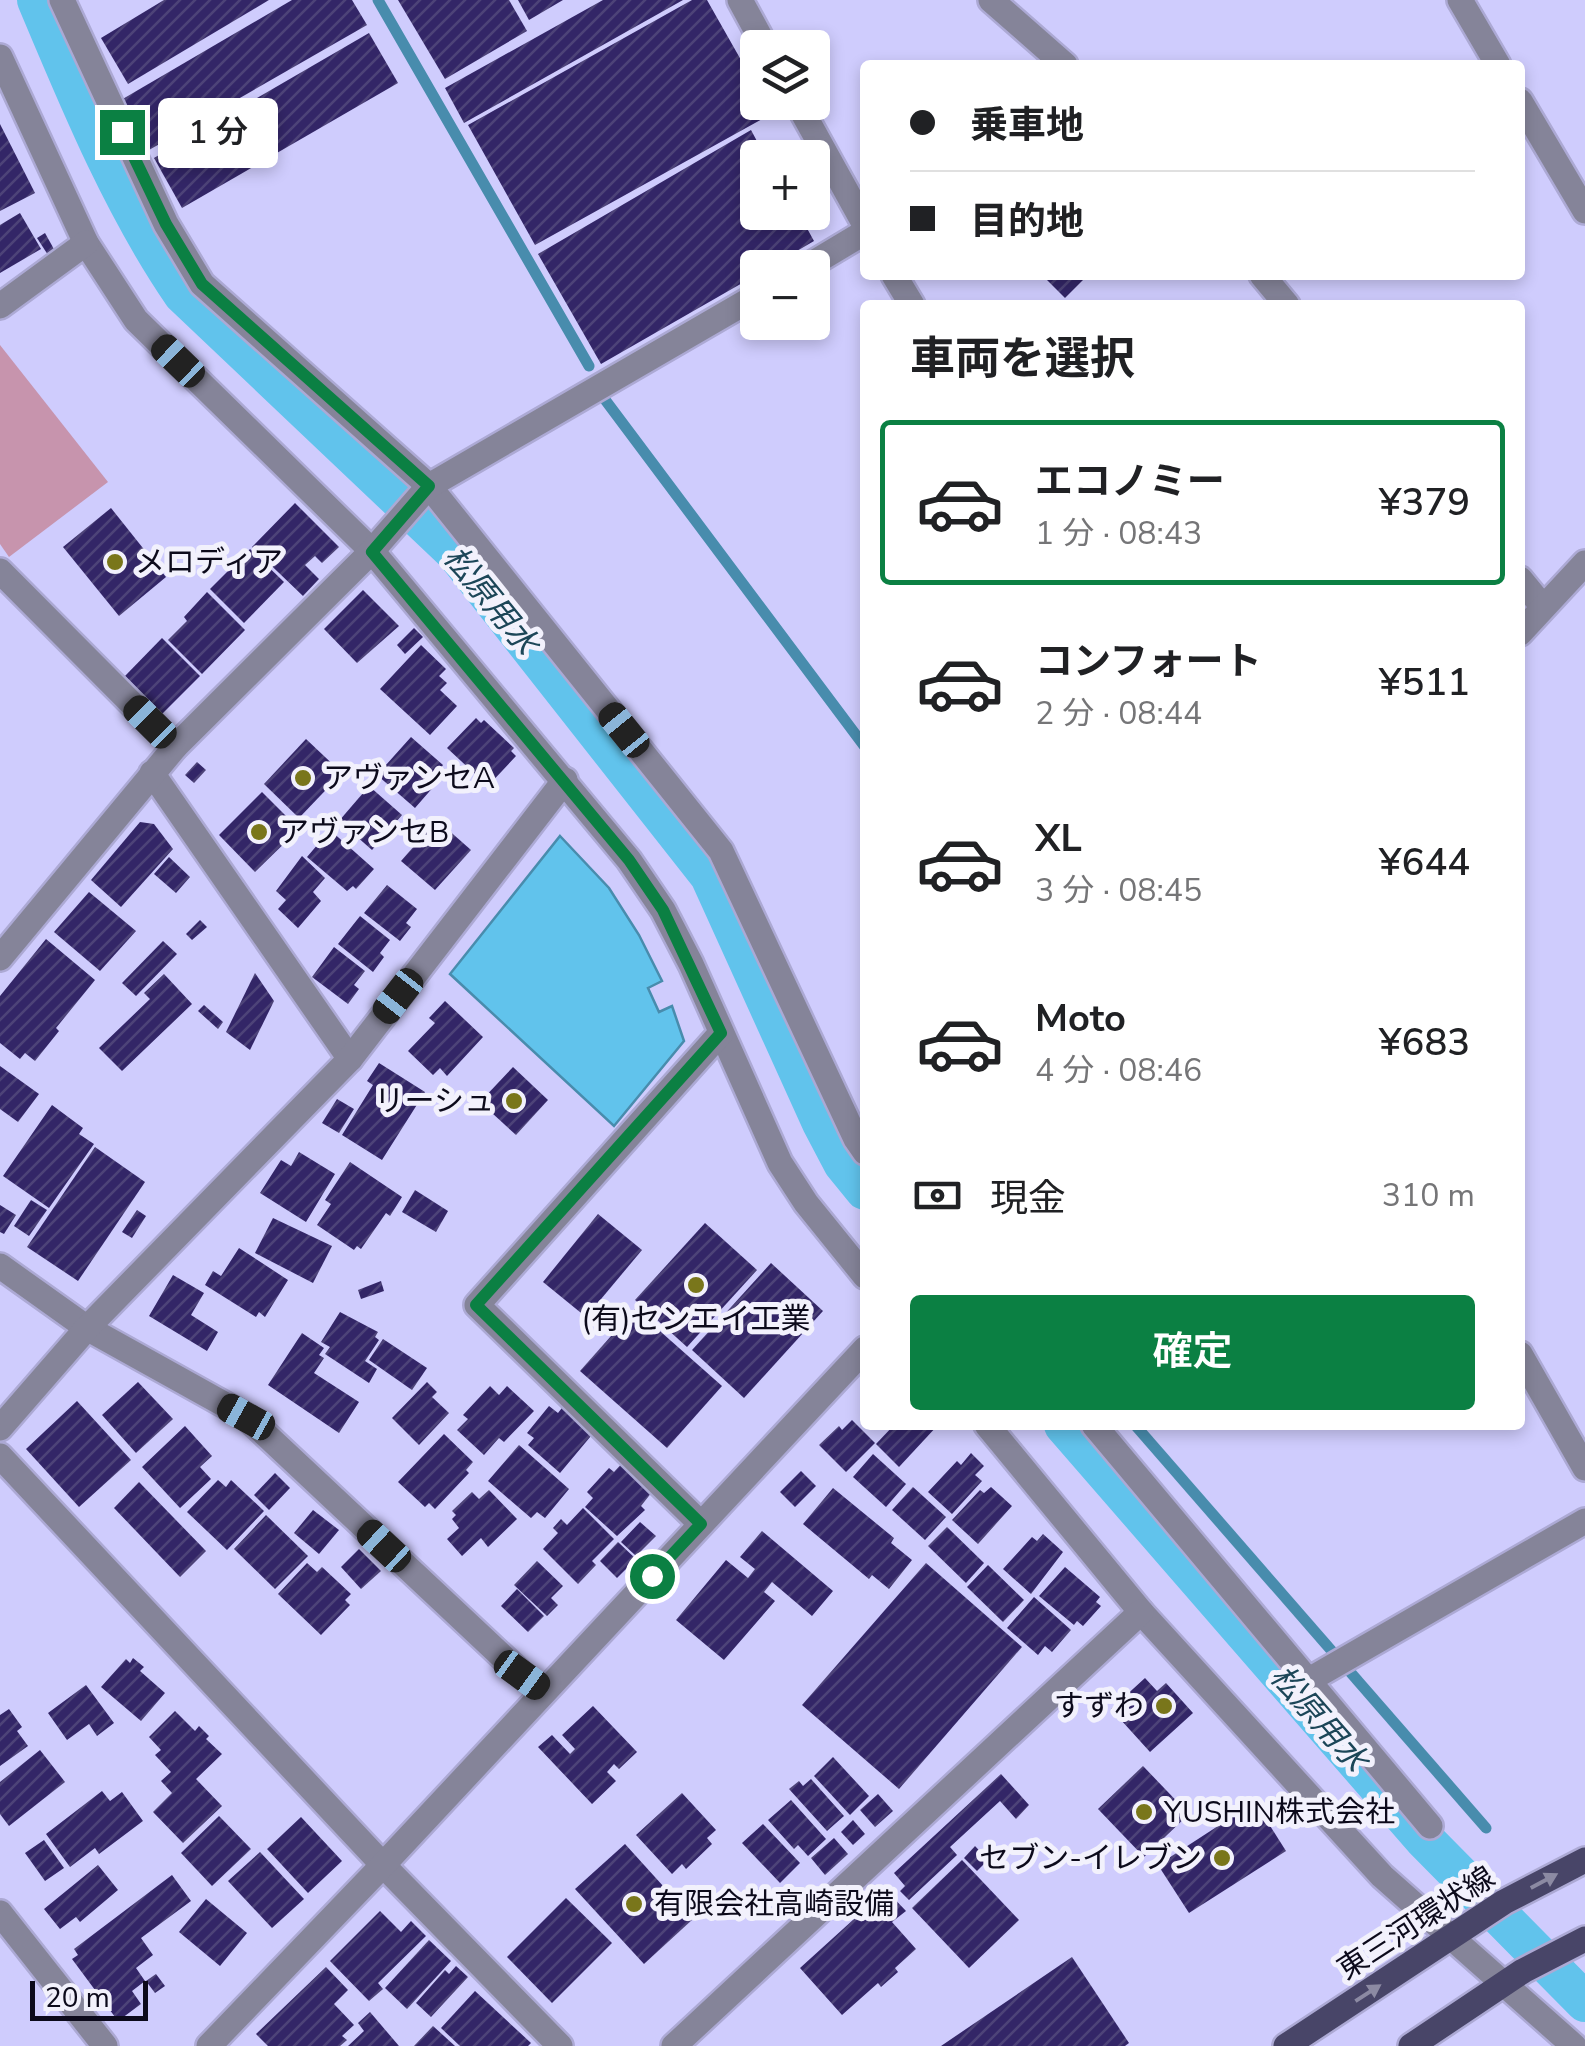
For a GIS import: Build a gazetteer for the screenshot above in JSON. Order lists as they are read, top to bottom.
{
  "streets": {
    "main road": ["東三河環状線"]
  },
  "water": ["松原用水"],
  "places": [
    "メロディア",
    "アヴァンセA",
    "アヴァンセB",
    "リーシュ",
    "(有)センエイ工業",
    "すずわ",
    "YUSHIN株式会社",
    "セブン-イレブン",
    "有限会社高崎設備"
  ],
  "scale_bar": "20 m",
  "page": {
    "map_buttons": ["+", "−"],
    "banner": ["乗車地", "目的地"],
    "bubble": "1 分",
    "heading": "車両を選択",
    "list": [
      {
        "name": "エコノミー",
        "note": "1 分 · 08:43",
        "value": "¥379"
      },
      {
        "name": "コンフォート",
        "note": "2 分 · 08:44",
        "value": "¥511"
      },
      {
        "name": "XL",
        "note": "3 分 · 08:45",
        "value": "¥644"
      },
      {
        "name": "Moto",
        "note": "4 分 · 08:46",
        "value": "¥683"
      }
    ],
    "pay": ["現金", "310 m"],
    "buttons": "確定",
    "scale": "20 m"
  }
}
